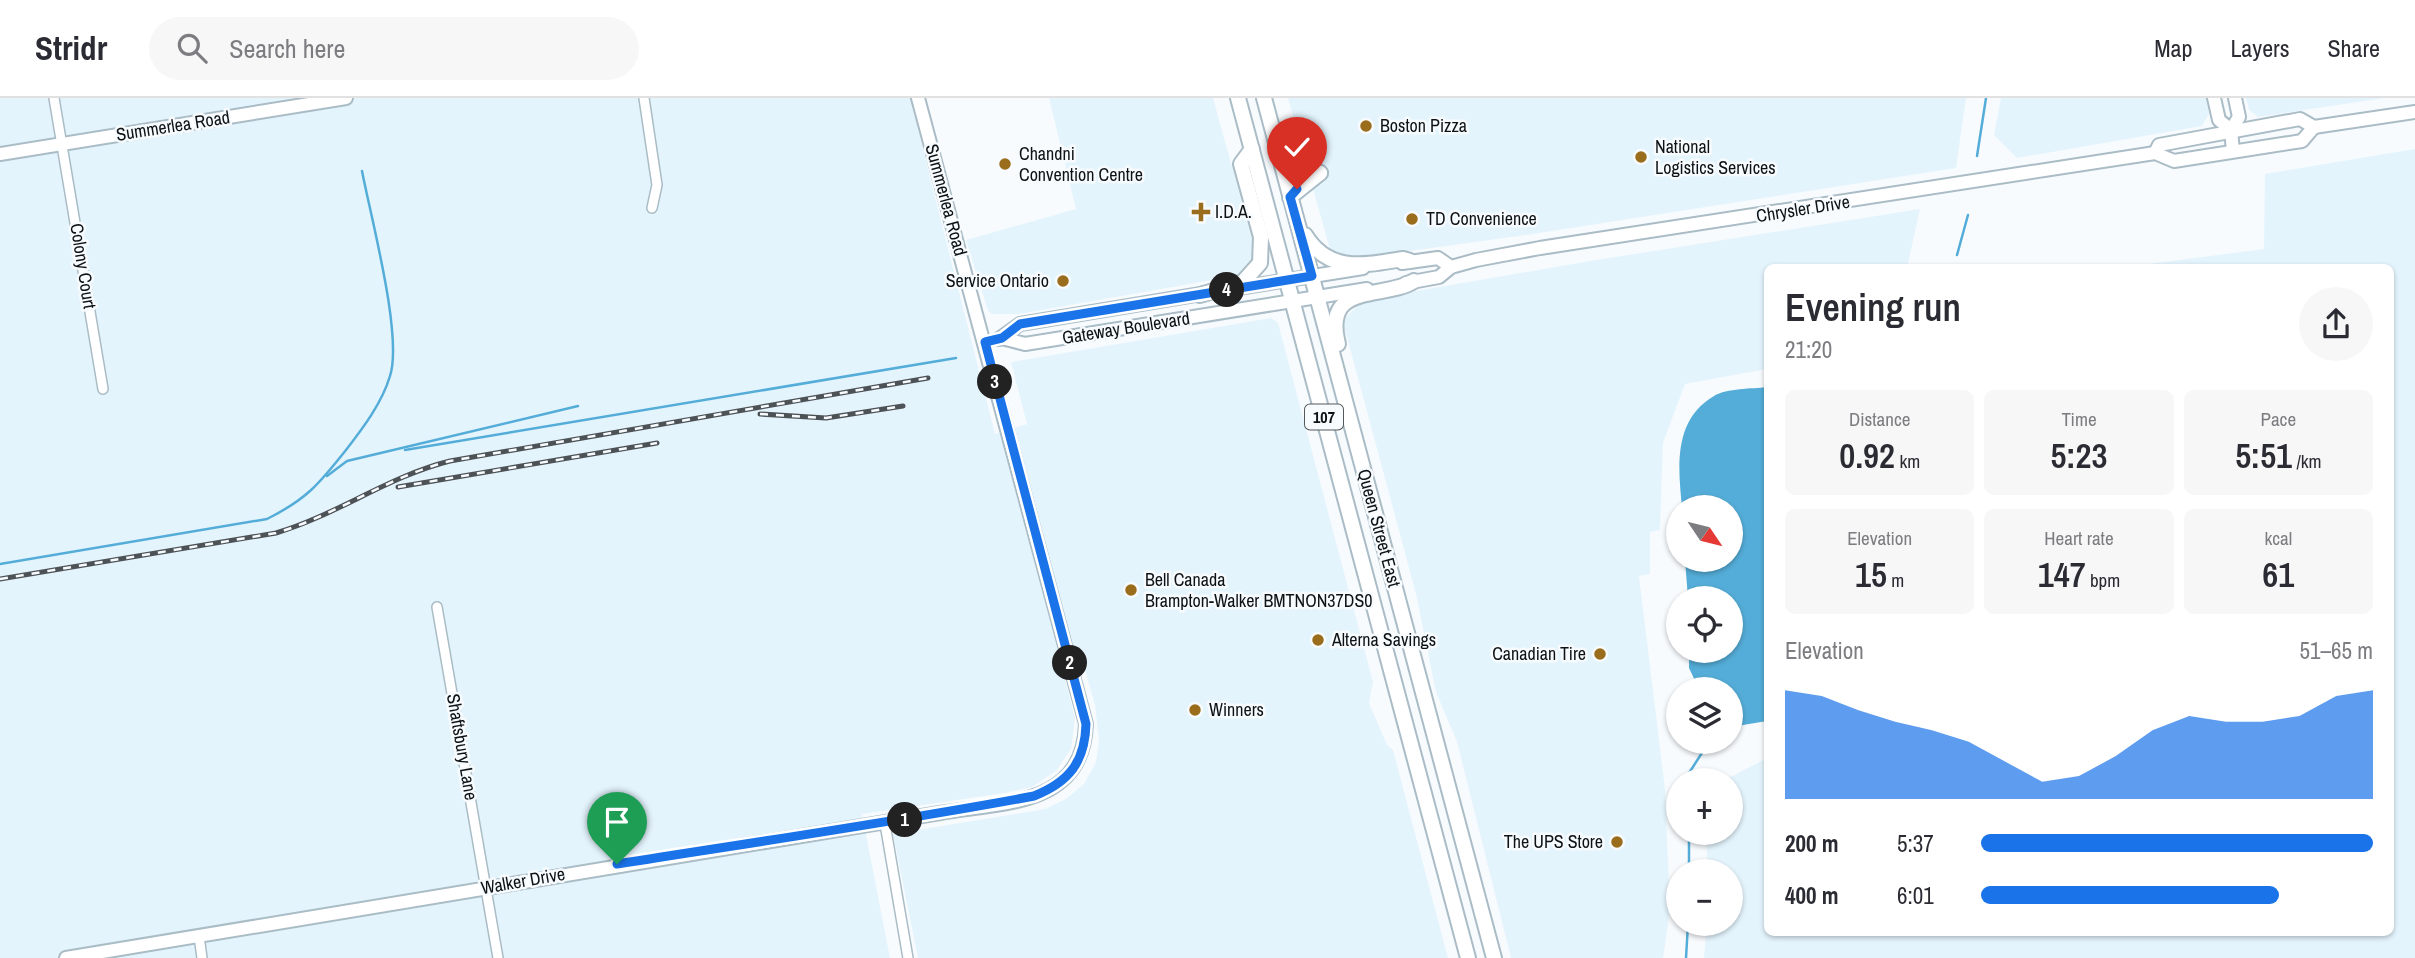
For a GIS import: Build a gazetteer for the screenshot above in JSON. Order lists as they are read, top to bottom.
{
  "streets": {
    "main road": ["107", "Queen Street East"],
    "street": [
      "Summerlea Road",
      "Chrysler Drive",
      "Colony Court",
      "Gateway Boulevard",
      "Shaftsbury Lane",
      "Walker Drive"
    ]
  },
  "crossings": [
    ["Summerlea Road", "Colony Court"],
    ["Summerlea Road", "Gateway Boulevard"],
    ["Summerlea Road", "Walker Drive"],
    ["Chrysler Drive", "Gateway Boulevard"],
    ["Chrysler Drive", "Queen Street East"],
    ["Gateway Boulevard", "Queen Street East"],
    ["Gateway Boulevard", "Walker Drive"],
    ["Shaftsbury Lane", "Walker Drive"]
  ],
  "places": {
    "other": [
      "Boston Pizza",
      "National Logistics Services",
      "Chandni Convention Centre",
      "TD Convenience",
      "Service Ontario",
      "Bell Canada Brampton-Walker BMTNON37DS0",
      "Alterna Savings",
      "Canadian Tire",
      "Winners",
      "The UPS Store"
    ],
    "health": ["I.D.A."]
  },
  "north": "bottom right",
  "page": {
    "header": "Stridr",
    "search": "Search here",
    "nav": ["Map", "Layers", "Share"],
    "heading": ["Evening run", "21:20"],
    "pins": [
      "4",
      "3",
      "2",
      "1"
    ],
    "stats": [
      ["Distance", "0.92 km"],
      ["Time", "5:23"],
      ["Pace", "5:51 /km"],
      ["Elevation", "15 m"],
      ["Heart rate", "147 bpm"],
      ["kcal", "61"]
    ],
    "map_buttons": ["+", "−"],
    "chart": ["Elevation", "51–65 m"],
    "list": [
      {
        "name": "200 m",
        "note": "5:37"
      },
      {
        "name": "400 m",
        "note": "6:01"
      }
    ]
  }
}
